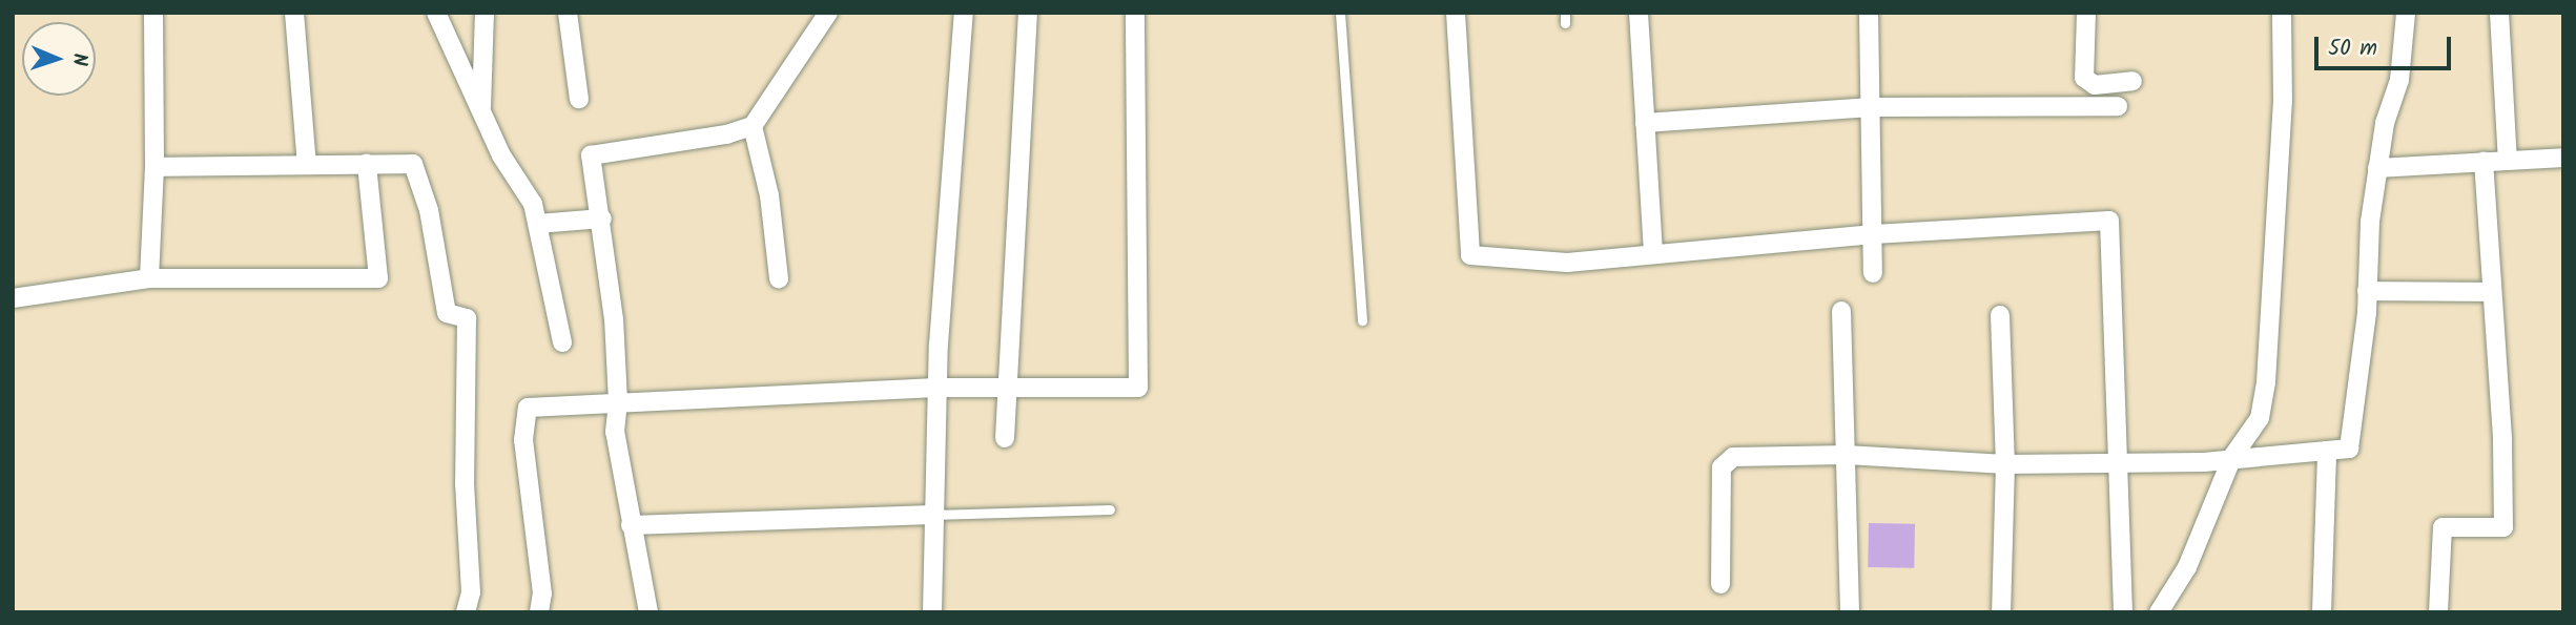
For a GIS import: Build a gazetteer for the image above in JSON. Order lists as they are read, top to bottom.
{
  "scale_bar": "50 m",
  "north": "right"
}
